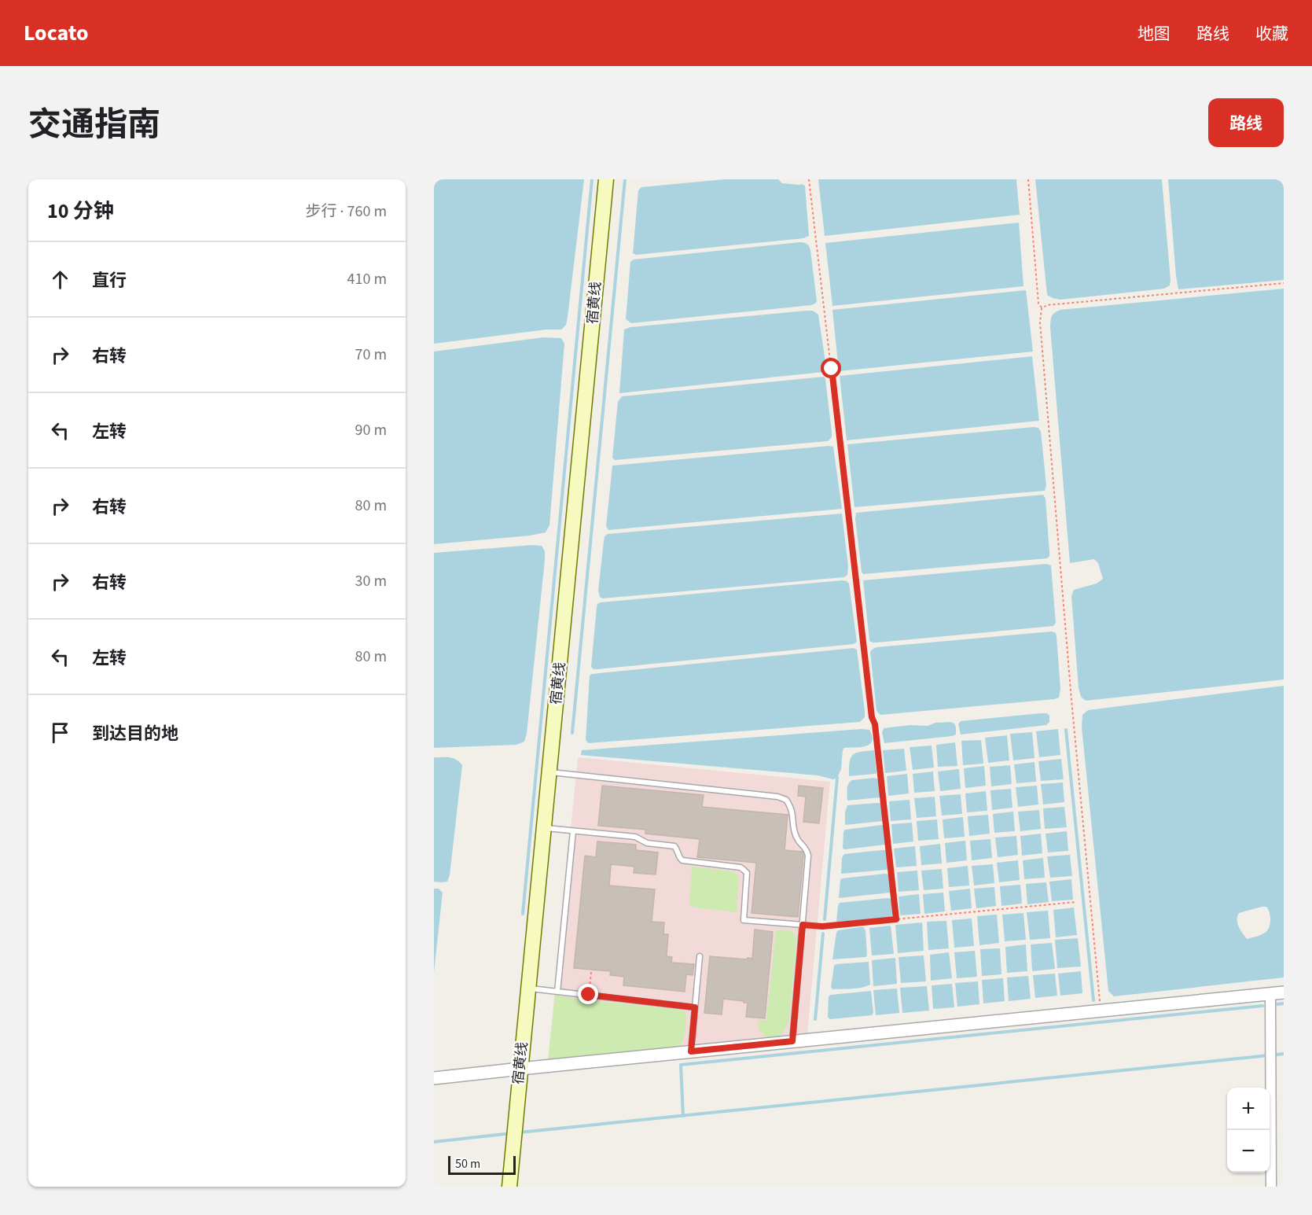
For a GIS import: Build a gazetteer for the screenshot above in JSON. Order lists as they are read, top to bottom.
{
  "streets": {
    "main road": ["宿黄线"]
  },
  "scale_bar": "50 m",
  "page": {
    "header": "Locato",
    "nav": ["地图", "路线", "收藏"],
    "title": "交通指南",
    "buttons": "路线",
    "heading": ["10 分钟", "步行 · 760 m"],
    "list": [
      ["直行", "410 m"],
      ["右转", "70 m"],
      ["左转", "90 m"],
      ["右转", "80 m"],
      ["右转", "30 m"],
      ["左转", "80 m"],
      "到达目的地"
    ],
    "map_buttons": ["+", "−"],
    "scale": "50 m"
  }
}
